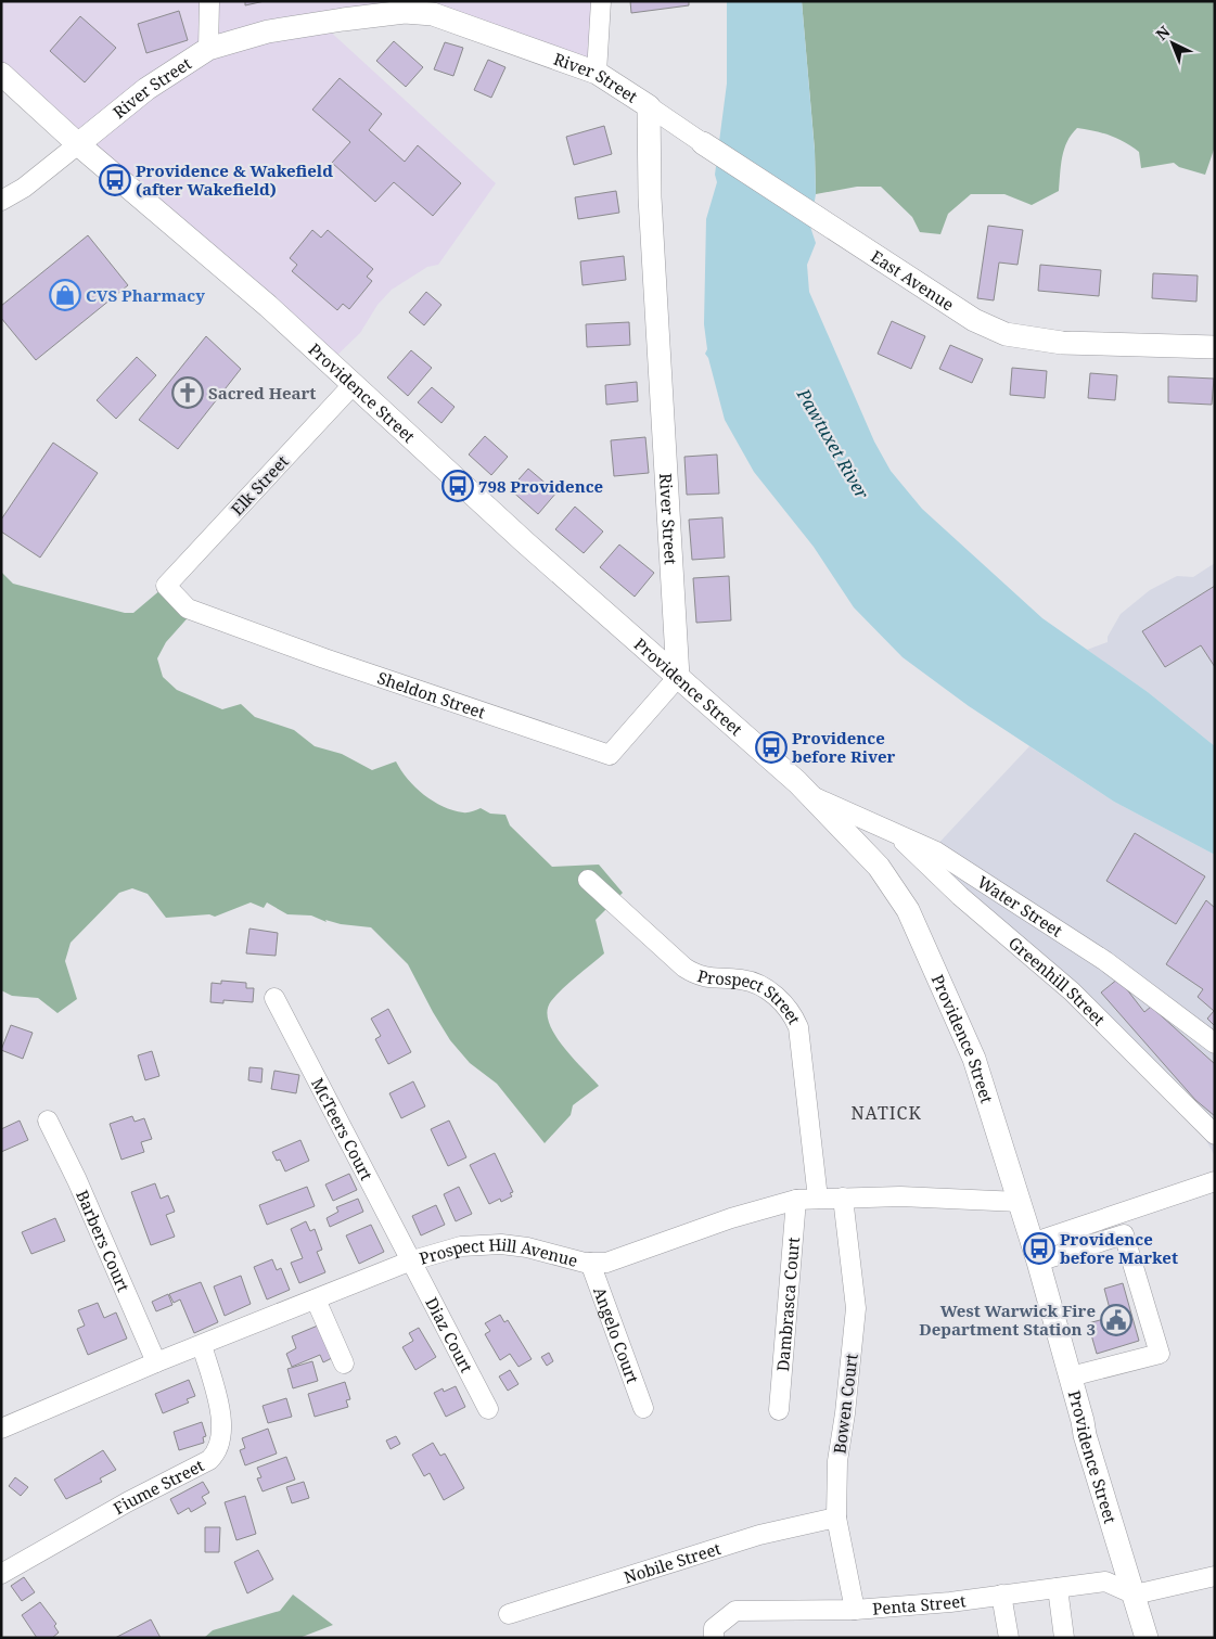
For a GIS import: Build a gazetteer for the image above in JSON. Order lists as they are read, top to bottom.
{
  "streets": {
    "main road": ["River Street", "East Avenue", "Providence Street"],
    "street": [
      "Elk Street",
      "Sheldon Street",
      "Water Street",
      "Greenhill Street",
      "Prospect Street",
      "McTeers Court",
      "Barbers Court",
      "Prospect Hill Avenue",
      "Dambrasca Court",
      "Diaz Court",
      "Angelo Court",
      "Bowen Court",
      "Fiume Street",
      "Nobile Street",
      "Penta Street"
    ]
  },
  "crossings": [
    ["River Street", "East Avenue"],
    ["River Street", "Providence Street"],
    ["River Street", "Sheldon Street"],
    ["Providence Street", "Elk Street"],
    ["Providence Street", "Sheldon Street"],
    ["Providence Street", "Water Street"],
    ["Providence Street", "Prospect Hill Avenue"],
    ["Providence Street", "Penta Street"],
    ["Elk Street", "Sheldon Street"],
    ["Water Street", "Greenhill Street"],
    ["Prospect Street", "Prospect Hill Avenue"],
    ["McTeers Court", "Prospect Hill Avenue"],
    ["McTeers Court", "Diaz Court"],
    ["Barbers Court", "Prospect Hill Avenue"],
    ["Prospect Hill Avenue", "Dambrasca Court"],
    ["Prospect Hill Avenue", "Diaz Court"],
    ["Prospect Hill Avenue", "Angelo Court"],
    ["Prospect Hill Avenue", "Bowen Court"],
    ["Prospect Hill Avenue", "Fiume Street"],
    ["Bowen Court", "Nobile Street"],
    ["Bowen Court", "Penta Street"]
  ],
  "districts": ["NATICK"],
  "water": ["Pawtuxet River"],
  "places": {
    "bus stop": [
      "Providence & Wakefield (after Wakefield)",
      "798 Providence",
      "Providence before River",
      "Providence before Market"
    ],
    "shop": ["CVS Pharmacy"],
    "church": ["Sacred Heart"],
    "public building": ["West Warwick Fire Department Station 3"]
  },
  "north": "top left"
}
